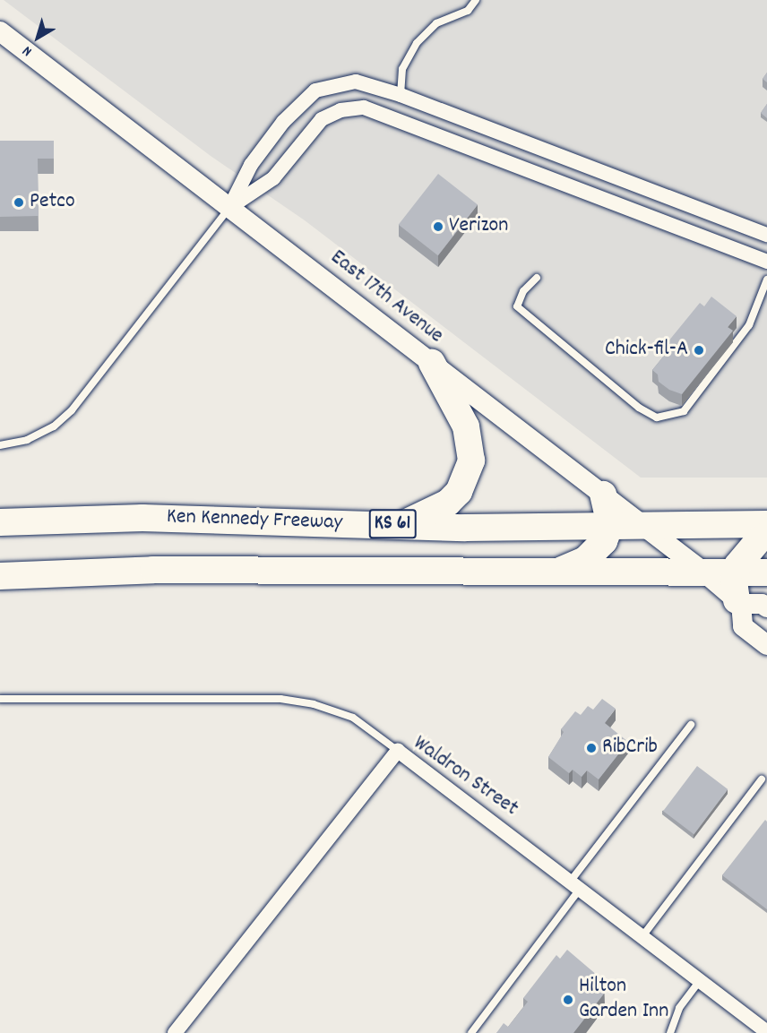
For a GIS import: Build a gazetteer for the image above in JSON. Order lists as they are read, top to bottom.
{
  "streets": {
    "highway": ["Ken Kennedy Freeway", "KS 61"],
    "street": ["East 17th Avenue", "Waldron Street"]
  },
  "crossings": [
    ["East 17th Avenue", "Ken Kennedy Freeway"],
    ["East 17th Avenue", "KS 61"]
  ],
  "places": [
    "Petco",
    "Verizon",
    "Chick-fil-A",
    "RibCrib",
    "Hilton Garden Inn"
  ],
  "north": "bottom left"
}
